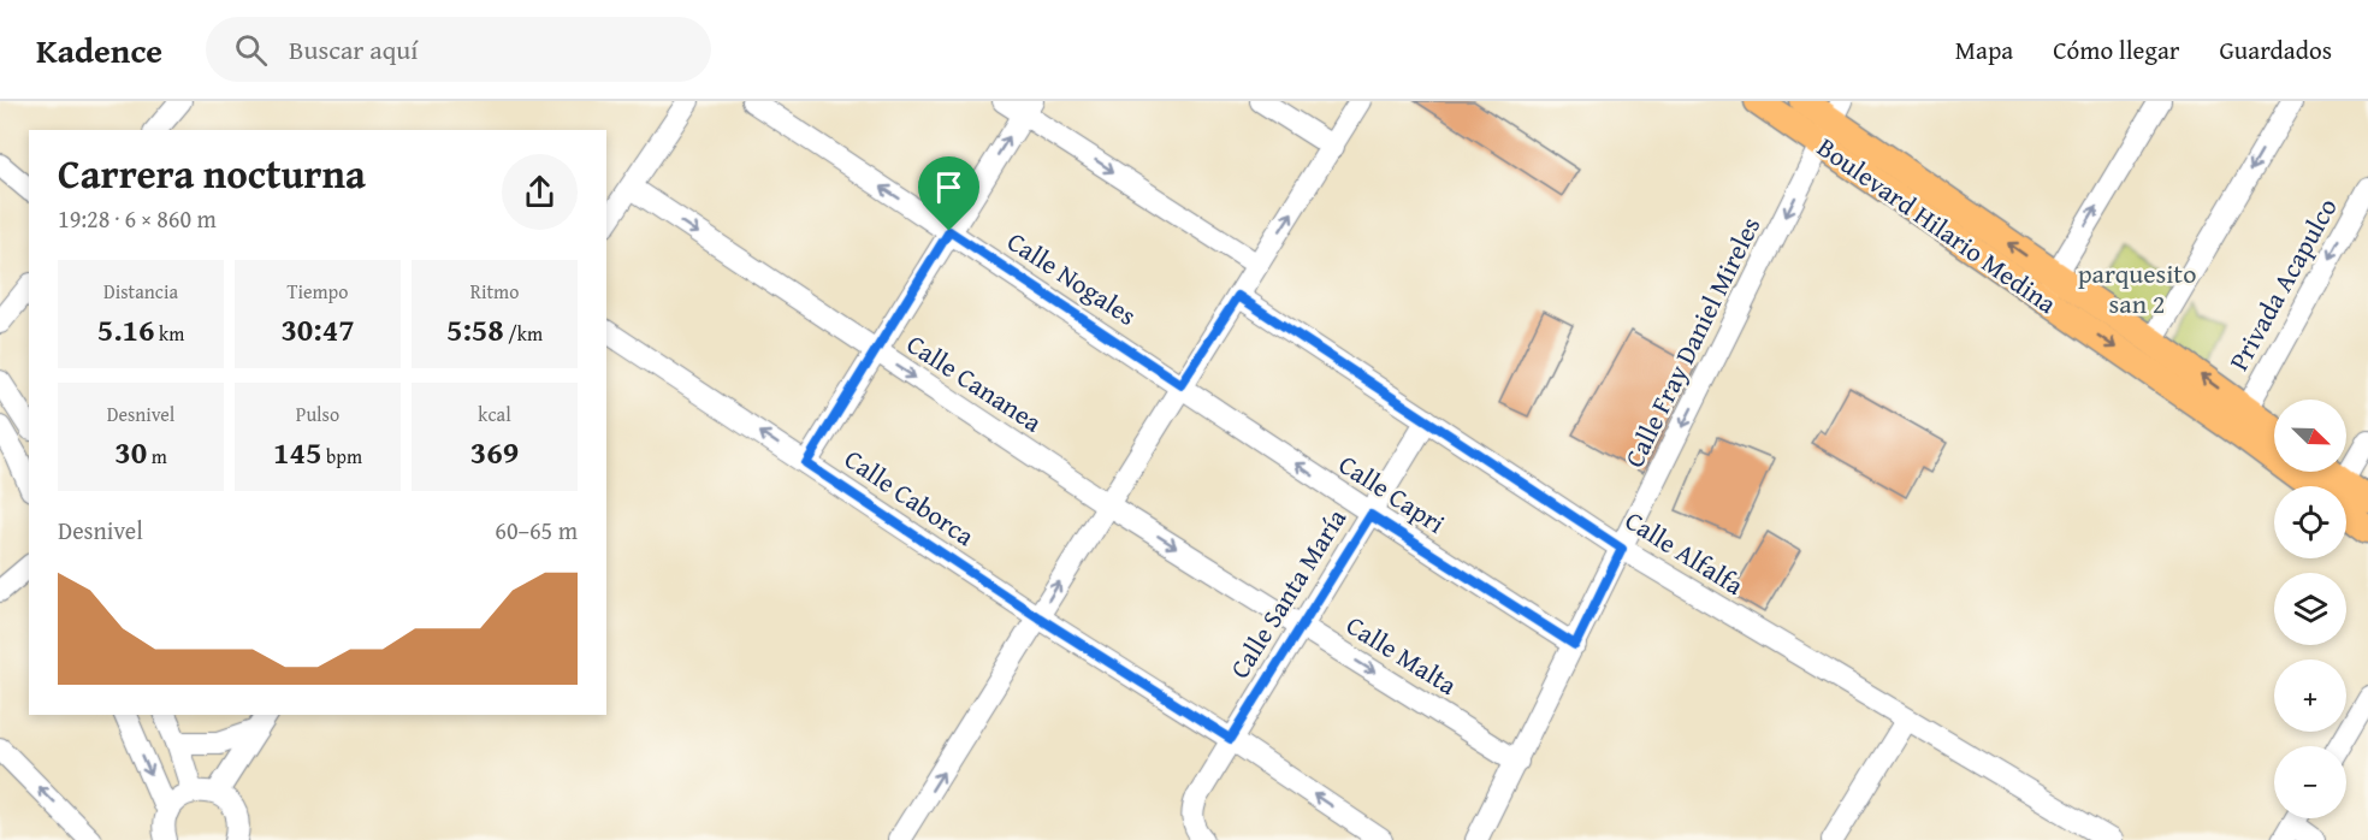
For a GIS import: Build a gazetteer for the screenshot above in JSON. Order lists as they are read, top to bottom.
{
  "streets": {
    "main road": ["Boulevard Hilario Medina"],
    "street": [
      "Calle Nogales",
      "Privada Acapulco",
      "Calle Fray Daniel Mireles",
      "Calle Cananea",
      "Calle Capri",
      "Calle Caborca",
      "Calle Alfalfa",
      "Calle Santa María",
      "Calle Malta"
    ]
  },
  "crossings": [
    ["Boulevard Hilario Medina", "Privada Acapulco"],
    ["Boulevard Hilario Medina", "Calle Fray Daniel Mireles"],
    ["Calle Nogales", "Calle Capri"],
    ["Calle Fray Daniel Mireles", "Calle Capri"],
    ["Calle Fray Daniel Mireles", "Calle Alfalfa"],
    ["Calle Fray Daniel Mireles", "Calle Malta"],
    ["Calle Cananea", "Calle Malta"],
    ["Calle Capri", "Calle Santa María"],
    ["Calle Caborca", "Calle Santa María"],
    ["Calle Alfalfa", "Calle Santa María"],
    ["Calle Santa María", "Calle Malta"]
  ],
  "one_way": [
    "Calle Nogales",
    "Calle Fray Daniel Mireles",
    "Calle Cananea",
    "Calle Capri",
    "Calle Caborca",
    "Calle Malta"
  ],
  "parks": ["parquesito san 2"],
  "north": "bottom right",
  "page": {
    "header": "Kadence",
    "search": "Buscar aquí",
    "nav": ["Mapa", "Cómo llegar", "Guardados"],
    "heading": ["Carrera nocturna", "19:28 · 6 × 860 m"],
    "stats": [
      ["Distancia", "5.16 km"],
      ["Tiempo", "30:47"],
      ["Ritmo", "5:58 /km"],
      ["Desnivel", "30 m"],
      ["Pulso", "145 bpm"],
      ["kcal", "369"]
    ],
    "map_buttons": ["+", "−"],
    "chart": ["Desnivel", "60–65 m"]
  }
}
